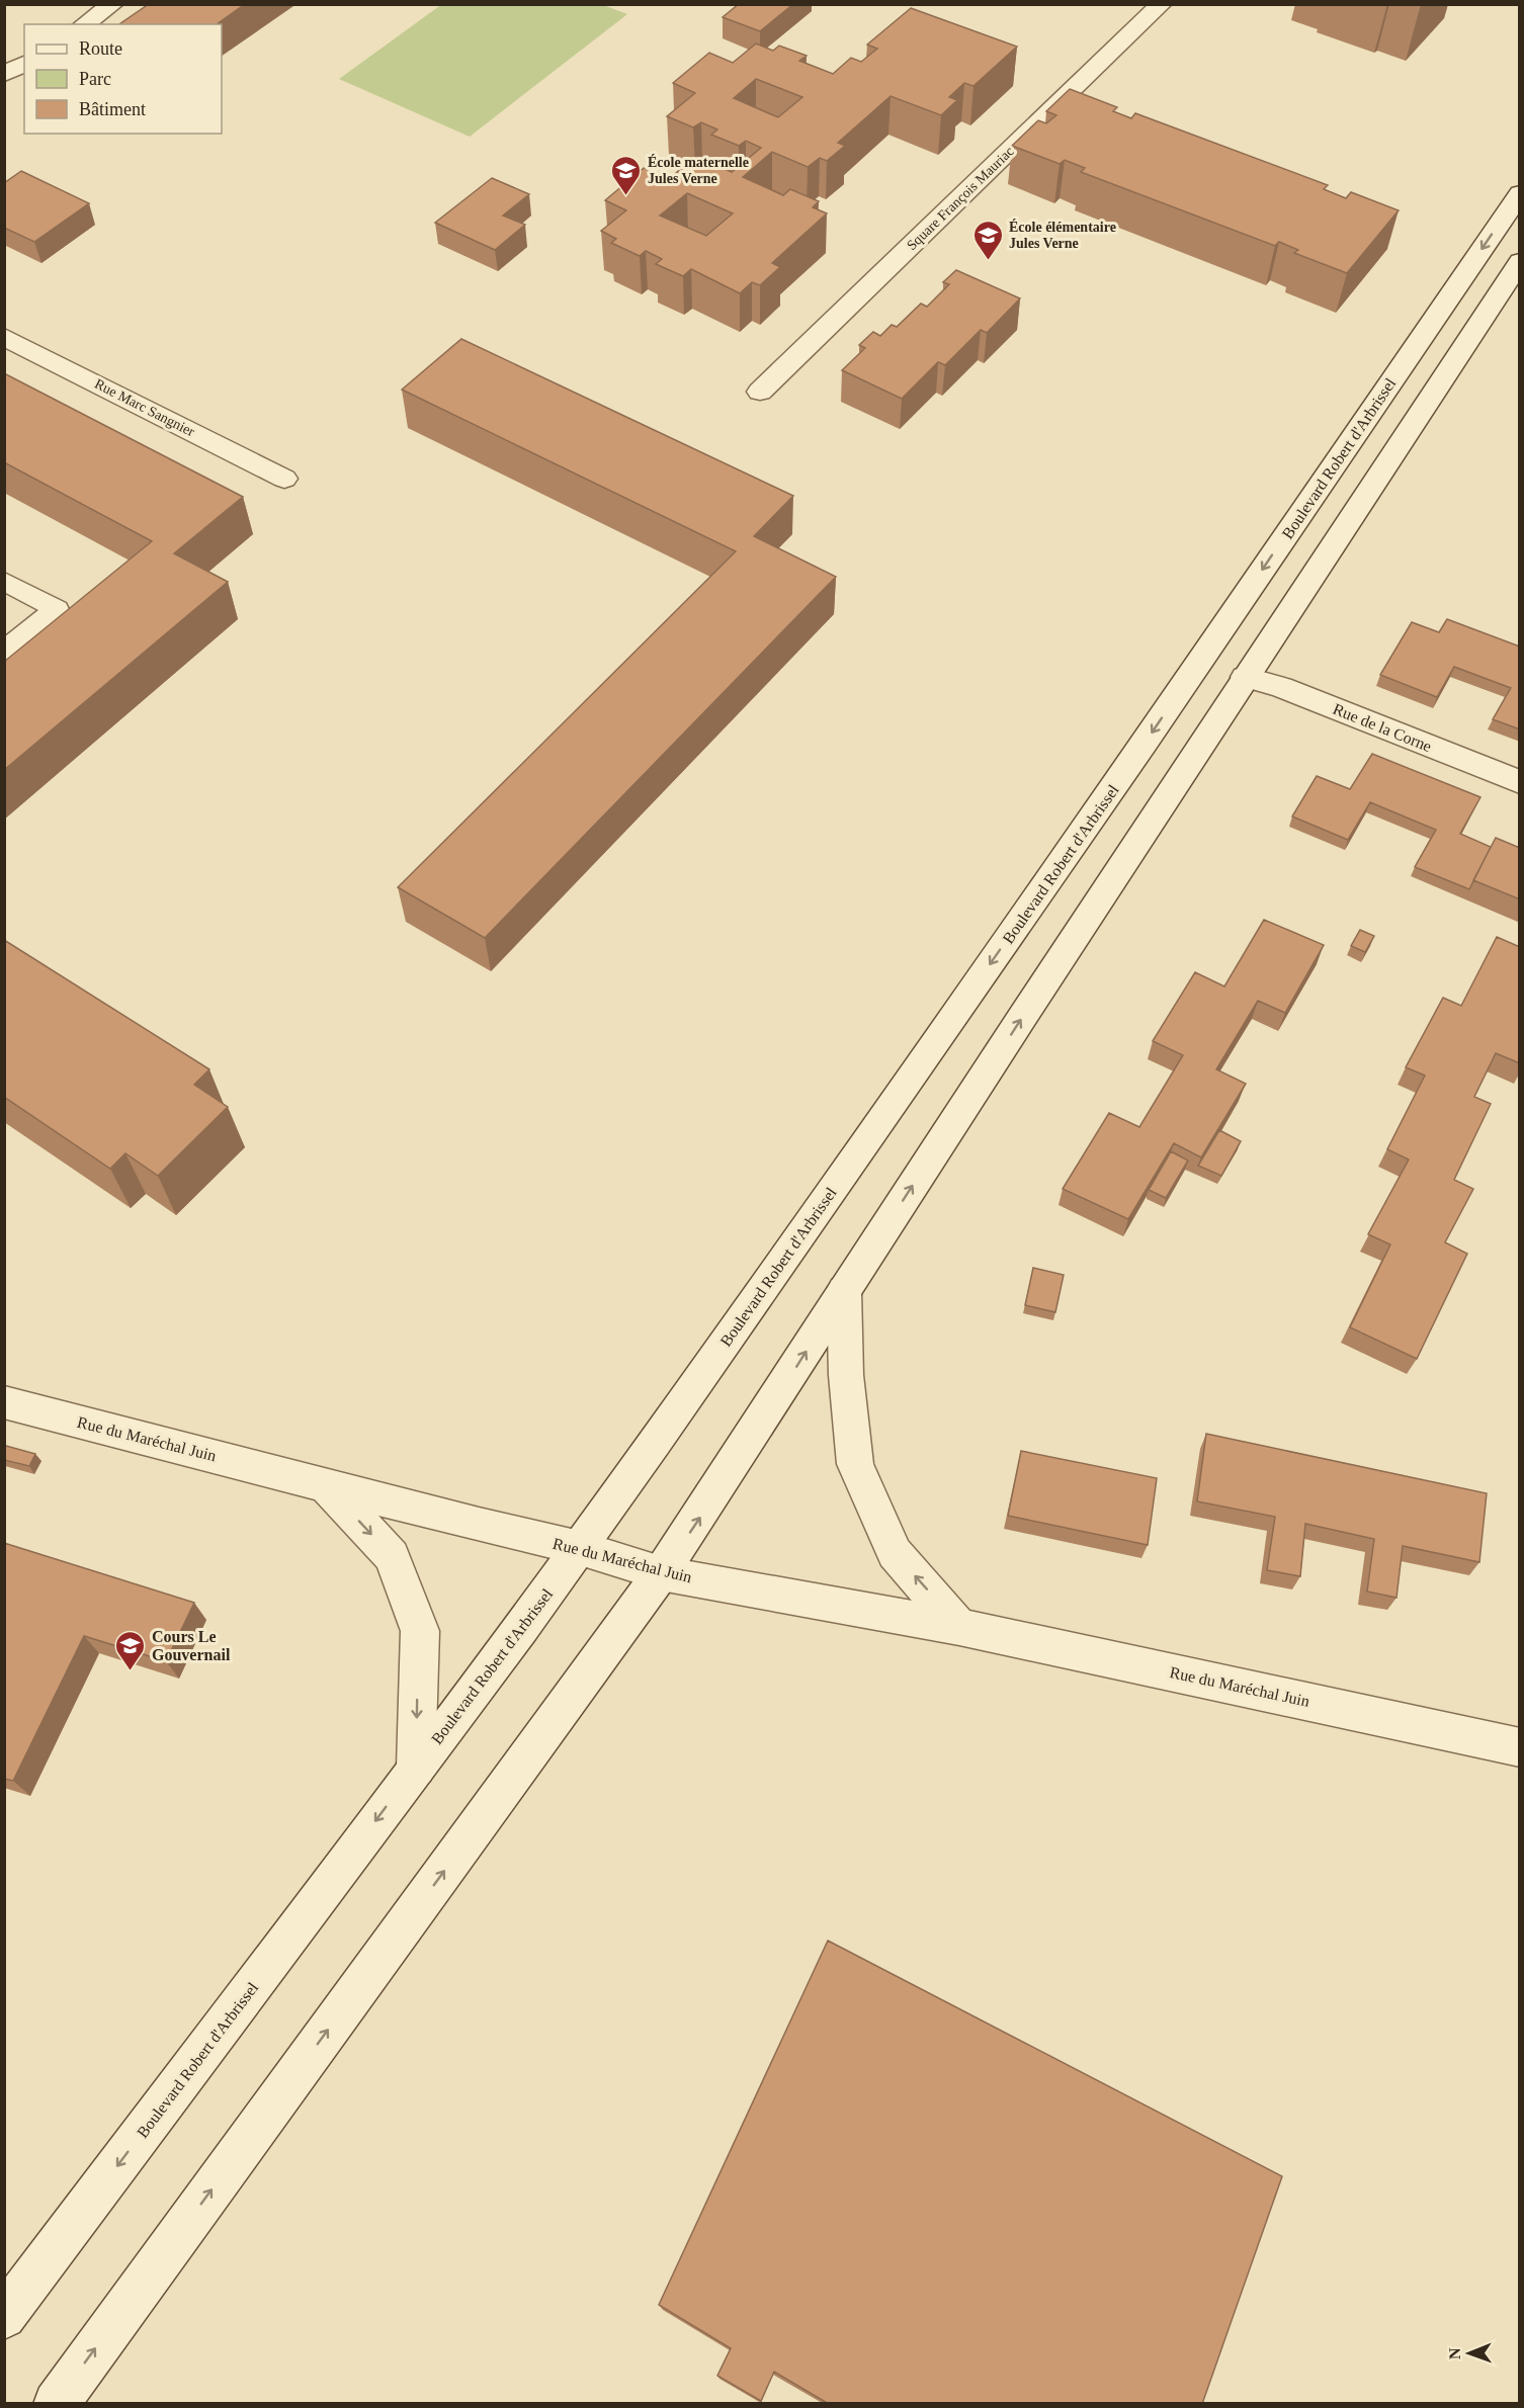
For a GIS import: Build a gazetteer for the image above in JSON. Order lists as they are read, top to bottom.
{
  "streets": {
    "street": [
      "Square François Mauriac",
      "Rue Marc Sangnier",
      "Boulevard Robert d'Arbrissel",
      "Rue de la Corne",
      "Rue du Maréchal Juin"
    ]
  },
  "crossings": [
    ["Boulevard Robert d'Arbrissel", "Rue du Maréchal Juin"]
  ],
  "places": {
    "school or university": ["École maternelle Jules Verne", "École élémentaire Jules Verne", "Cours Le Gouvernail"]
  },
  "legend": ["Route", "Parc", "Bâtiment"],
  "north": "left"
}
